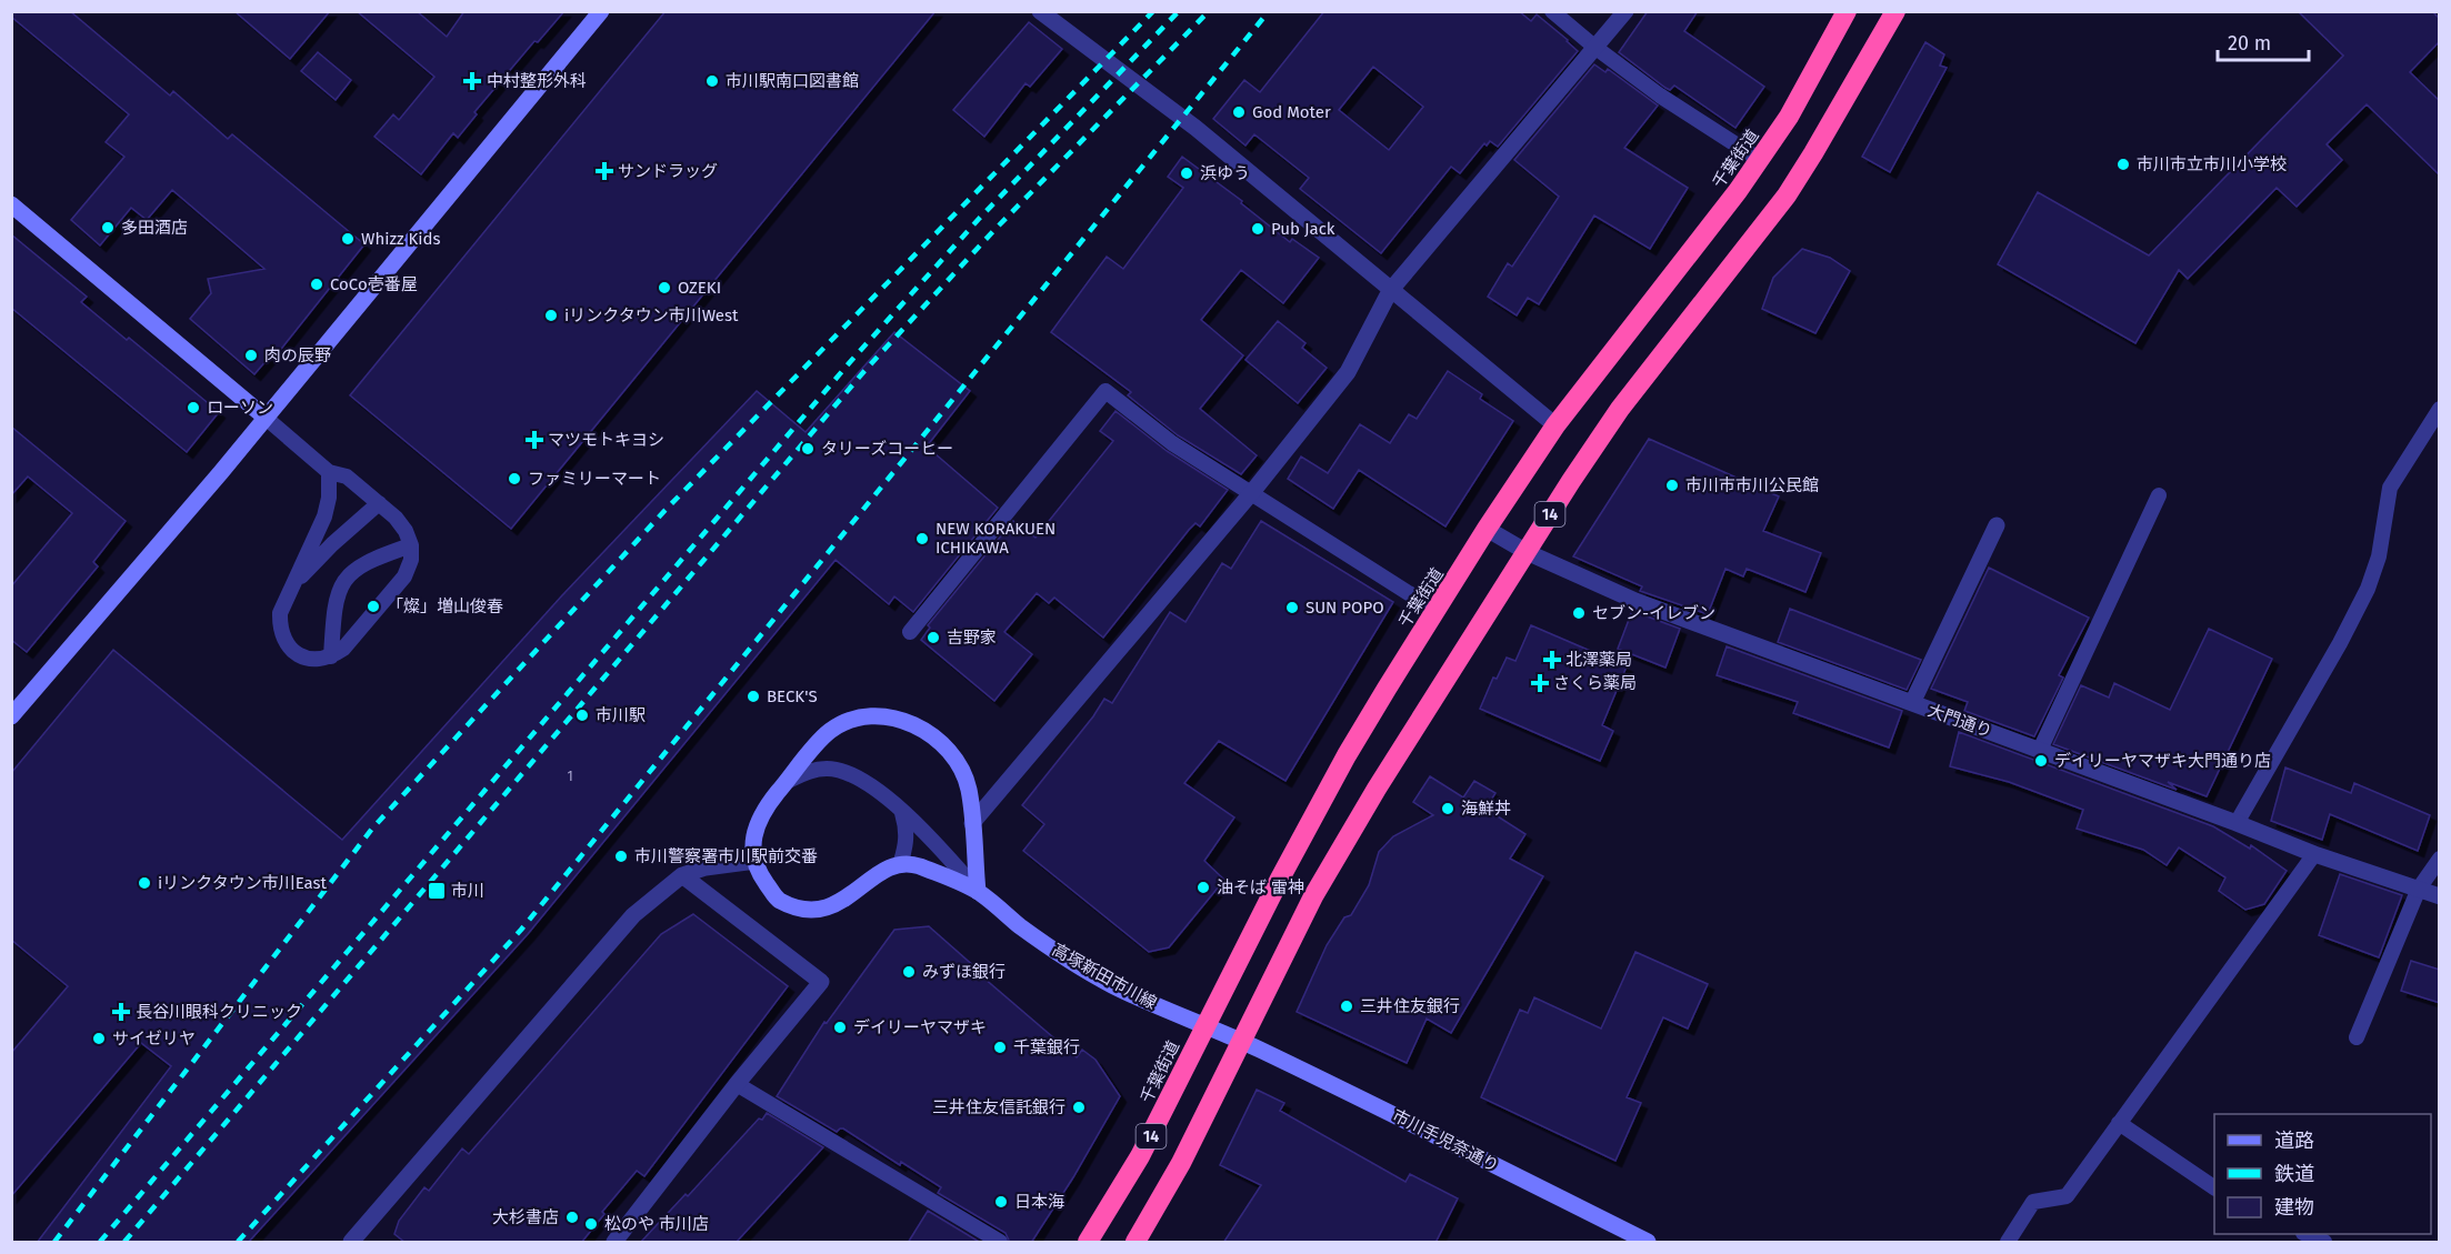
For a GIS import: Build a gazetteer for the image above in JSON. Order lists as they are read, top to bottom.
{
  "streets": {
    "highway": ["千葉街道", "14"],
    "street": ["大門通り", "高塚新田市川線", "市川手児奈通り"]
  },
  "crossings": [
    ["千葉街道", "大門通り"],
    ["千葉街道", "高塚新田市川線"],
    ["14", "大門通り"],
    ["14", "高塚新田市川線"],
    ["14", "市川手児奈通り"],
    ["高塚新田市川線", "市川手児奈通り"]
  ],
  "places": {
    "health": [
      "中村整形外科",
      "サンドラッグ",
      "マツモトキヨシ",
      "北澤薬局",
      "さくら薬局",
      "長谷川眼科クリニック"
    ],
    "other": [
      "市川駅南口図書館",
      "God Moter",
      "市川市立市川小学校",
      "浜ゆう",
      "多田酒店",
      "Pub Jack",
      "Whizz Kids",
      "CoCo壱番屋",
      "OZEKI",
      "iリンクタウン市川West",
      "肉の辰野",
      "ローソン",
      "タリーズコーヒー",
      "ファミリーマート",
      "市川市市川公民館",
      "NEW KORAKUEN ICHIKAWA",
      "「燦」増山俊春",
      "SUN POPO",
      "セブン-イレブン",
      "吉野家",
      "BECK'S",
      "市川駅",
      "デイリーヤマザキ大門通り店",
      "海鮮丼",
      "市川警察署市川駅前交番",
      "iリンクタウン市川East",
      "油そば 雷神",
      "みずほ銀行",
      "三井住友銀行",
      "デイリーヤマザキ",
      "サイゼリヤ",
      "千葉銀行",
      "三井住友信託銀行",
      "日本海",
      "大杉書店",
      "松のや 市川店"
    ],
    "transit": ["市川"]
  },
  "house_numbers": ["1"],
  "legend": ["道路", "鉄道", "建物"],
  "scale_bar": "20 m"
}
